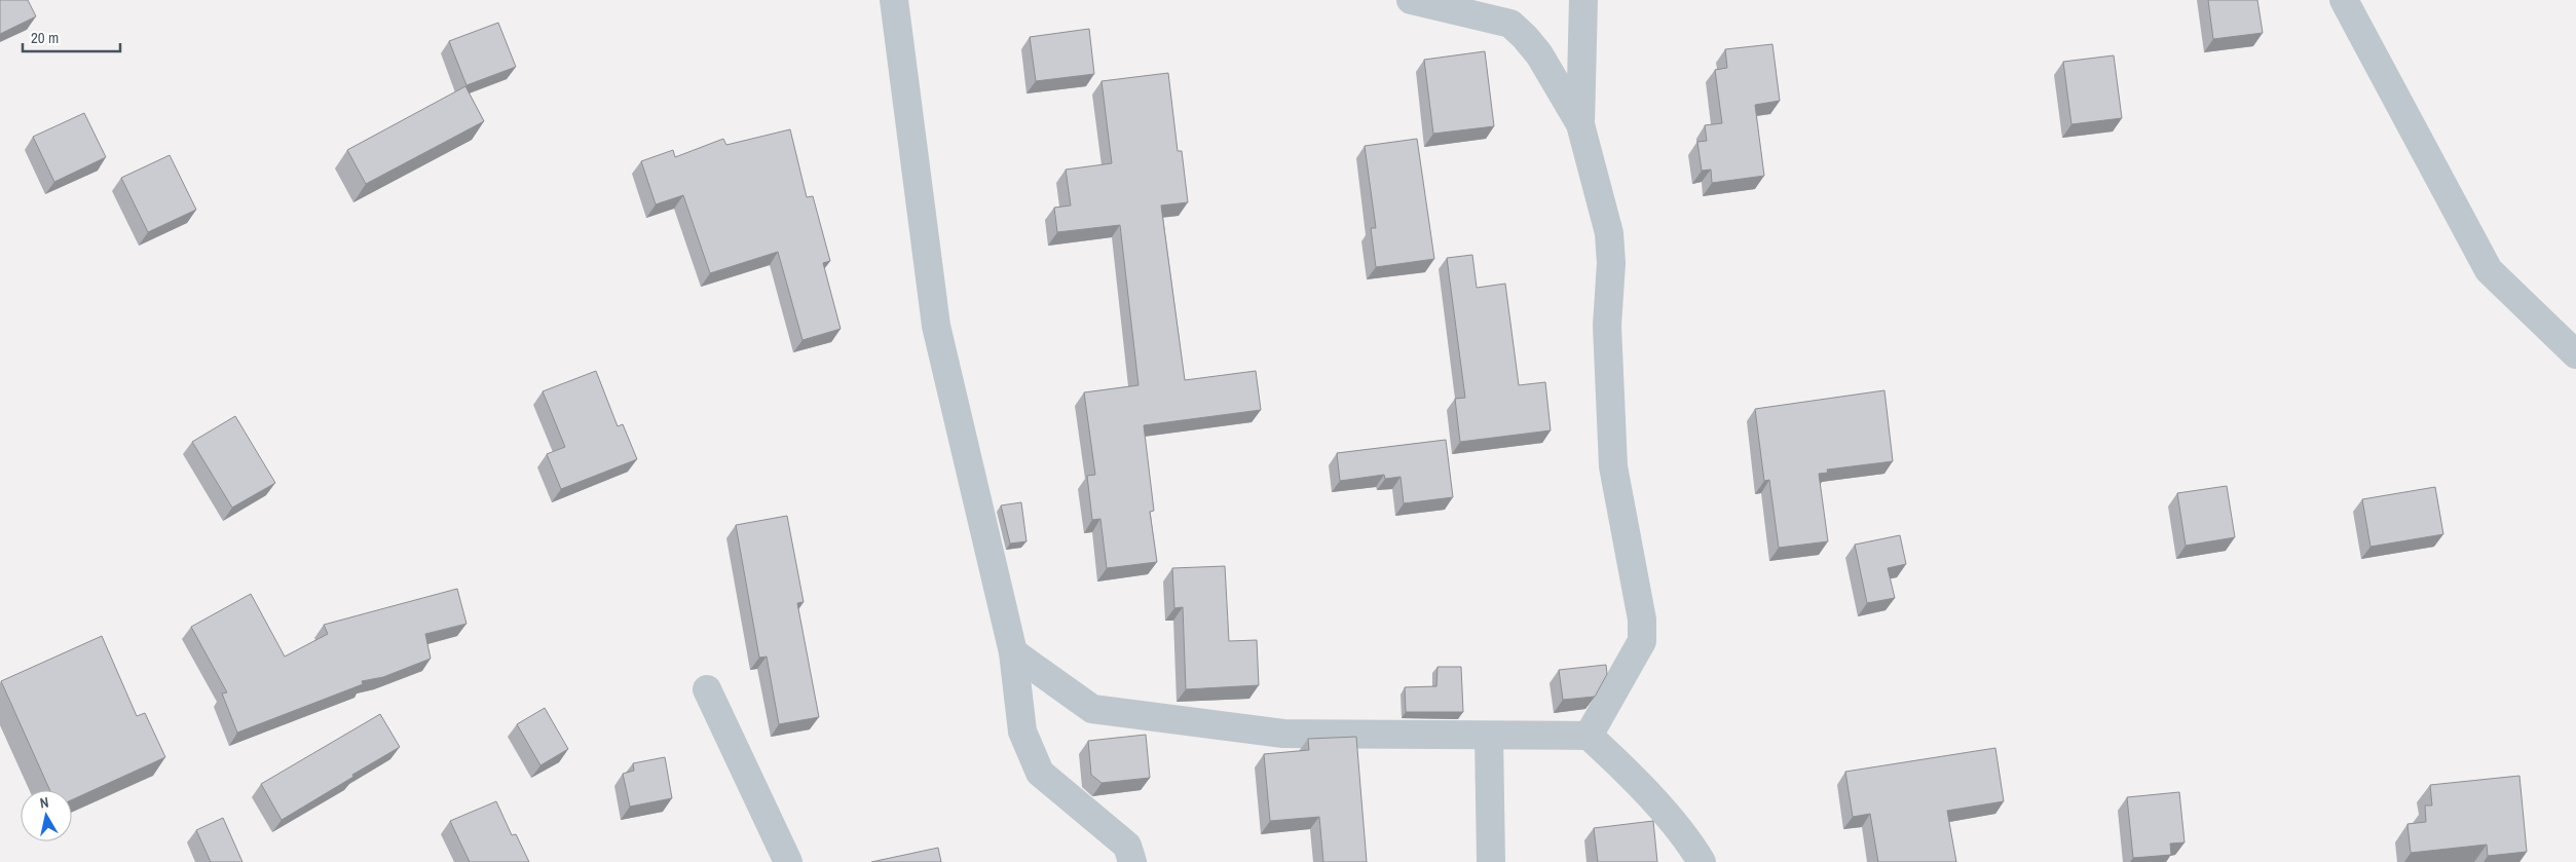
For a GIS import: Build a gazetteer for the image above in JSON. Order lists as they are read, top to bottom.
{
  "scale_bar": "20 m",
  "north": "top"
}
